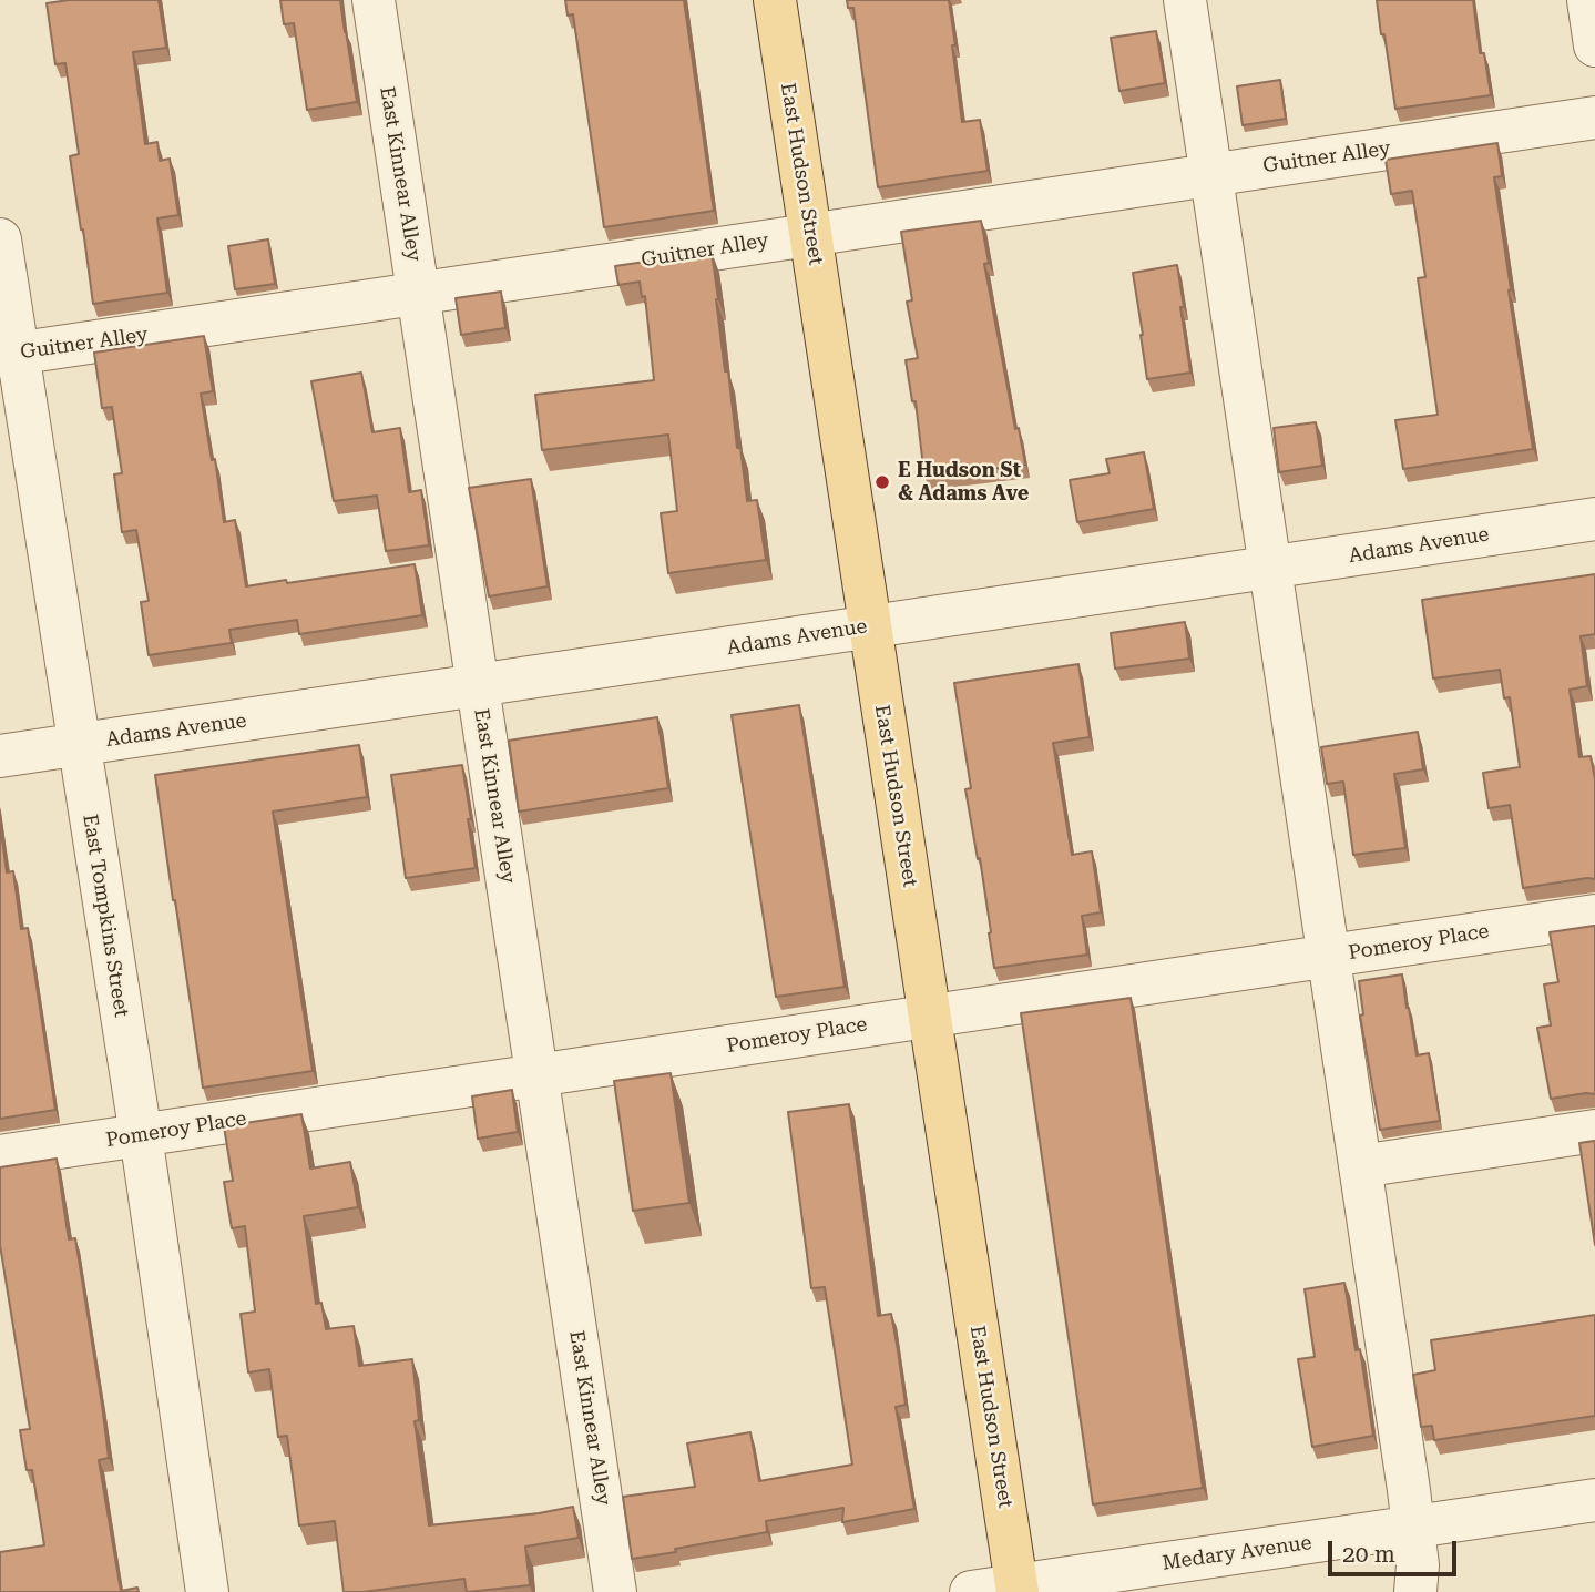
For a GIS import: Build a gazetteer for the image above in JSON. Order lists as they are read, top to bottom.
{
  "streets": {
    "main road": ["East Hudson Street"],
    "street": [
      "Guitner Alley",
      "East Kinnear Alley",
      "Adams Avenue",
      "East Tompkins Street",
      "Pomeroy Place",
      "Medary Avenue"
    ]
  },
  "crossings": [
    ["Guitner Alley", "East Kinnear Alley"],
    ["Guitner Alley", "East Hudson Street"],
    ["Guitner Alley", "East Tompkins Street"],
    ["East Kinnear Alley", "Adams Avenue"],
    ["East Kinnear Alley", "Pomeroy Place"],
    ["East Hudson Street", "Adams Avenue"],
    ["East Hudson Street", "Pomeroy Place"],
    ["East Hudson Street", "Medary Avenue"],
    ["Adams Avenue", "East Tompkins Street"],
    ["East Tompkins Street", "Pomeroy Place"]
  ],
  "places": ["E Hudson St & Adams Ave"],
  "scale_bar": "20 m"
}
